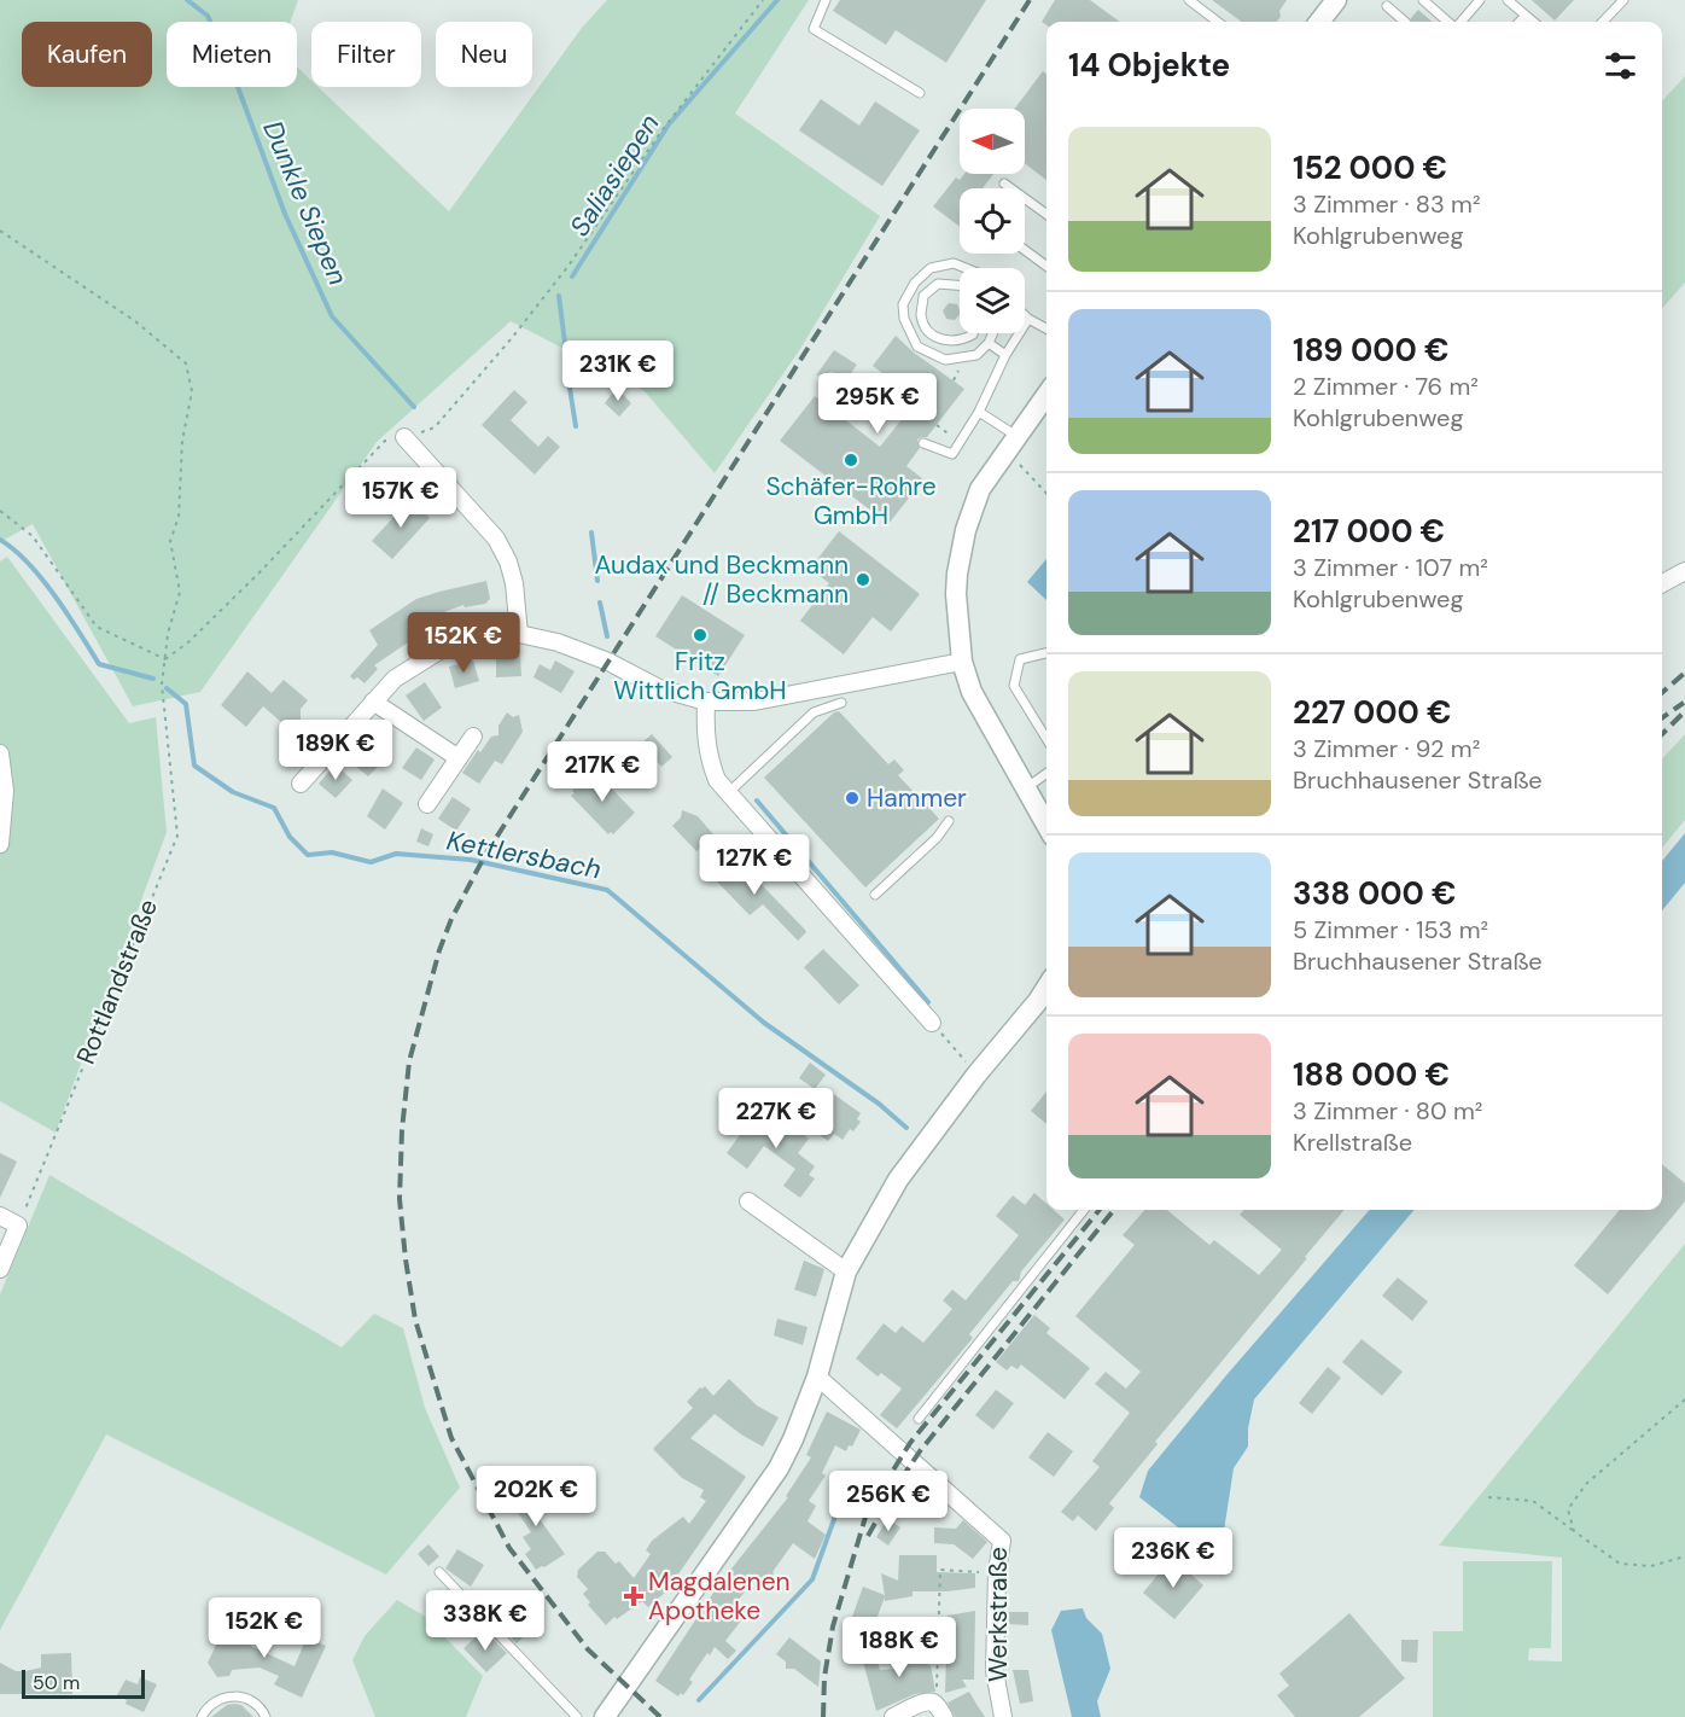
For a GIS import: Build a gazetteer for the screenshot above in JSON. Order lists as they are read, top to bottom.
{
  "streets": {
    "street": ["Werkstraße"],
    "path": ["Rottlandstraße"]
  },
  "water": ["Saliasiepen", "Dunkle Siepen", "Kettlersbach"],
  "places": {
    "other": [
      "Schäfer-Rohre GmbH",
      "Audax und Beckmann // Beckmann",
      "Fritz Wittlich GmbH",
      "Hammer"
    ],
    "health": ["Magdalenen Apotheke"]
  },
  "scale_bar": "50 m",
  "north": "left",
  "page": {
    "chip": [
      "Kaufen",
      "Mieten",
      "Filter",
      "Neu"
    ],
    "heading": "14 Objekte",
    "list": [
      {
        "name": "152 000 €",
        "note": "3 Zimmer · 83 m² · Kohlgrubenweg"
      },
      {
        "name": "189 000 €",
        "note": "2 Zimmer · 76 m² · Kohlgrubenweg"
      },
      {
        "name": "217 000 €",
        "note": "3 Zimmer · 107 m² · Kohlgrubenweg"
      },
      {
        "name": "227 000 €",
        "note": "3 Zimmer · 92 m² · Bruchhausener Straße"
      },
      {
        "name": "338 000 €",
        "note": "5 Zimmer · 153 m² · Bruchhausener Straße"
      },
      {
        "name": "188 000 €",
        "note": "3 Zimmer · 80 m² · Krellstraße"
      }
    ],
    "price": [
      "231K €",
      "295K €",
      "157K €",
      "152K €",
      "189K €",
      "217K €",
      "127K €",
      "227K €",
      "202K €",
      "256K €",
      "236K €",
      "338K €",
      "152K €",
      "188K €"
    ],
    "scale": "50 m"
  }
}
